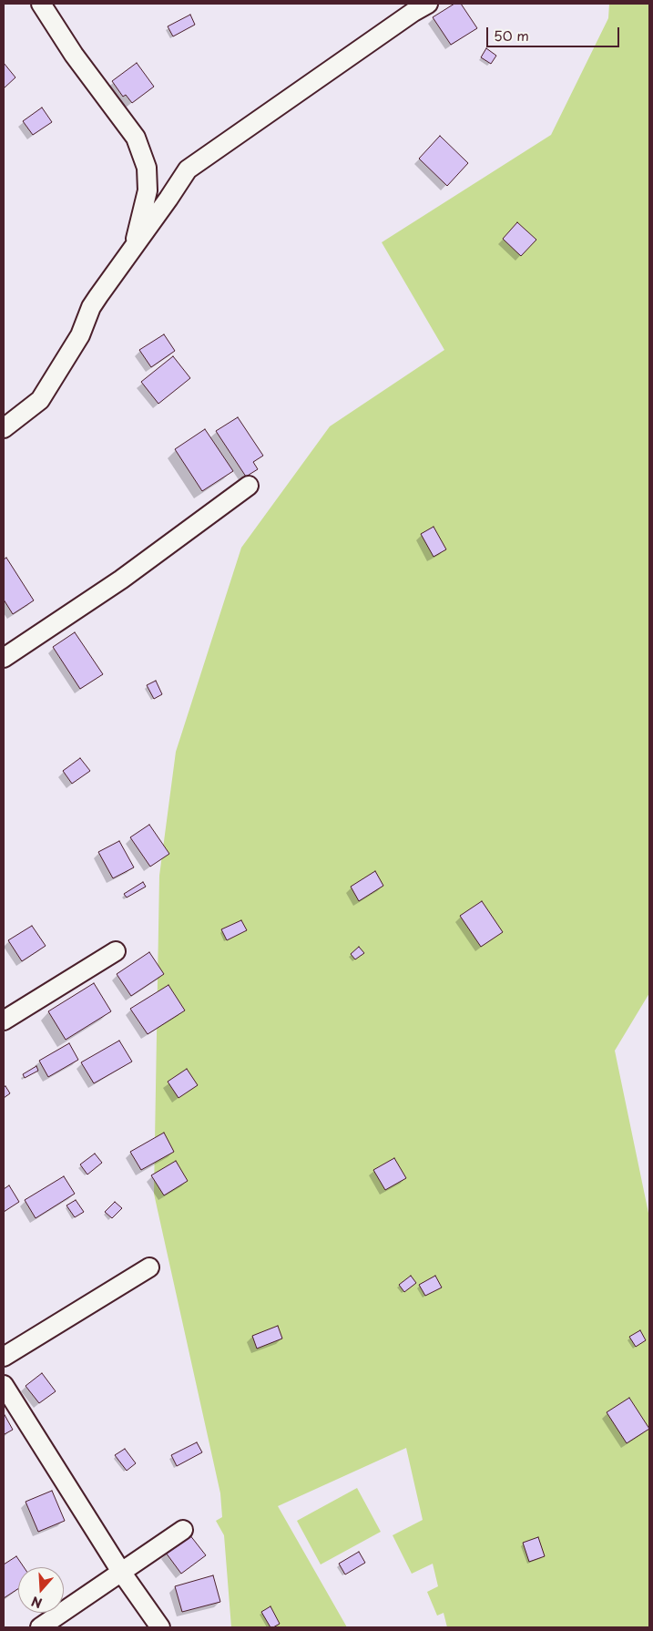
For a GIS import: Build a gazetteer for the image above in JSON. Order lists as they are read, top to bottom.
{
  "scale_bar": "50 m",
  "north": "bottom"
}
